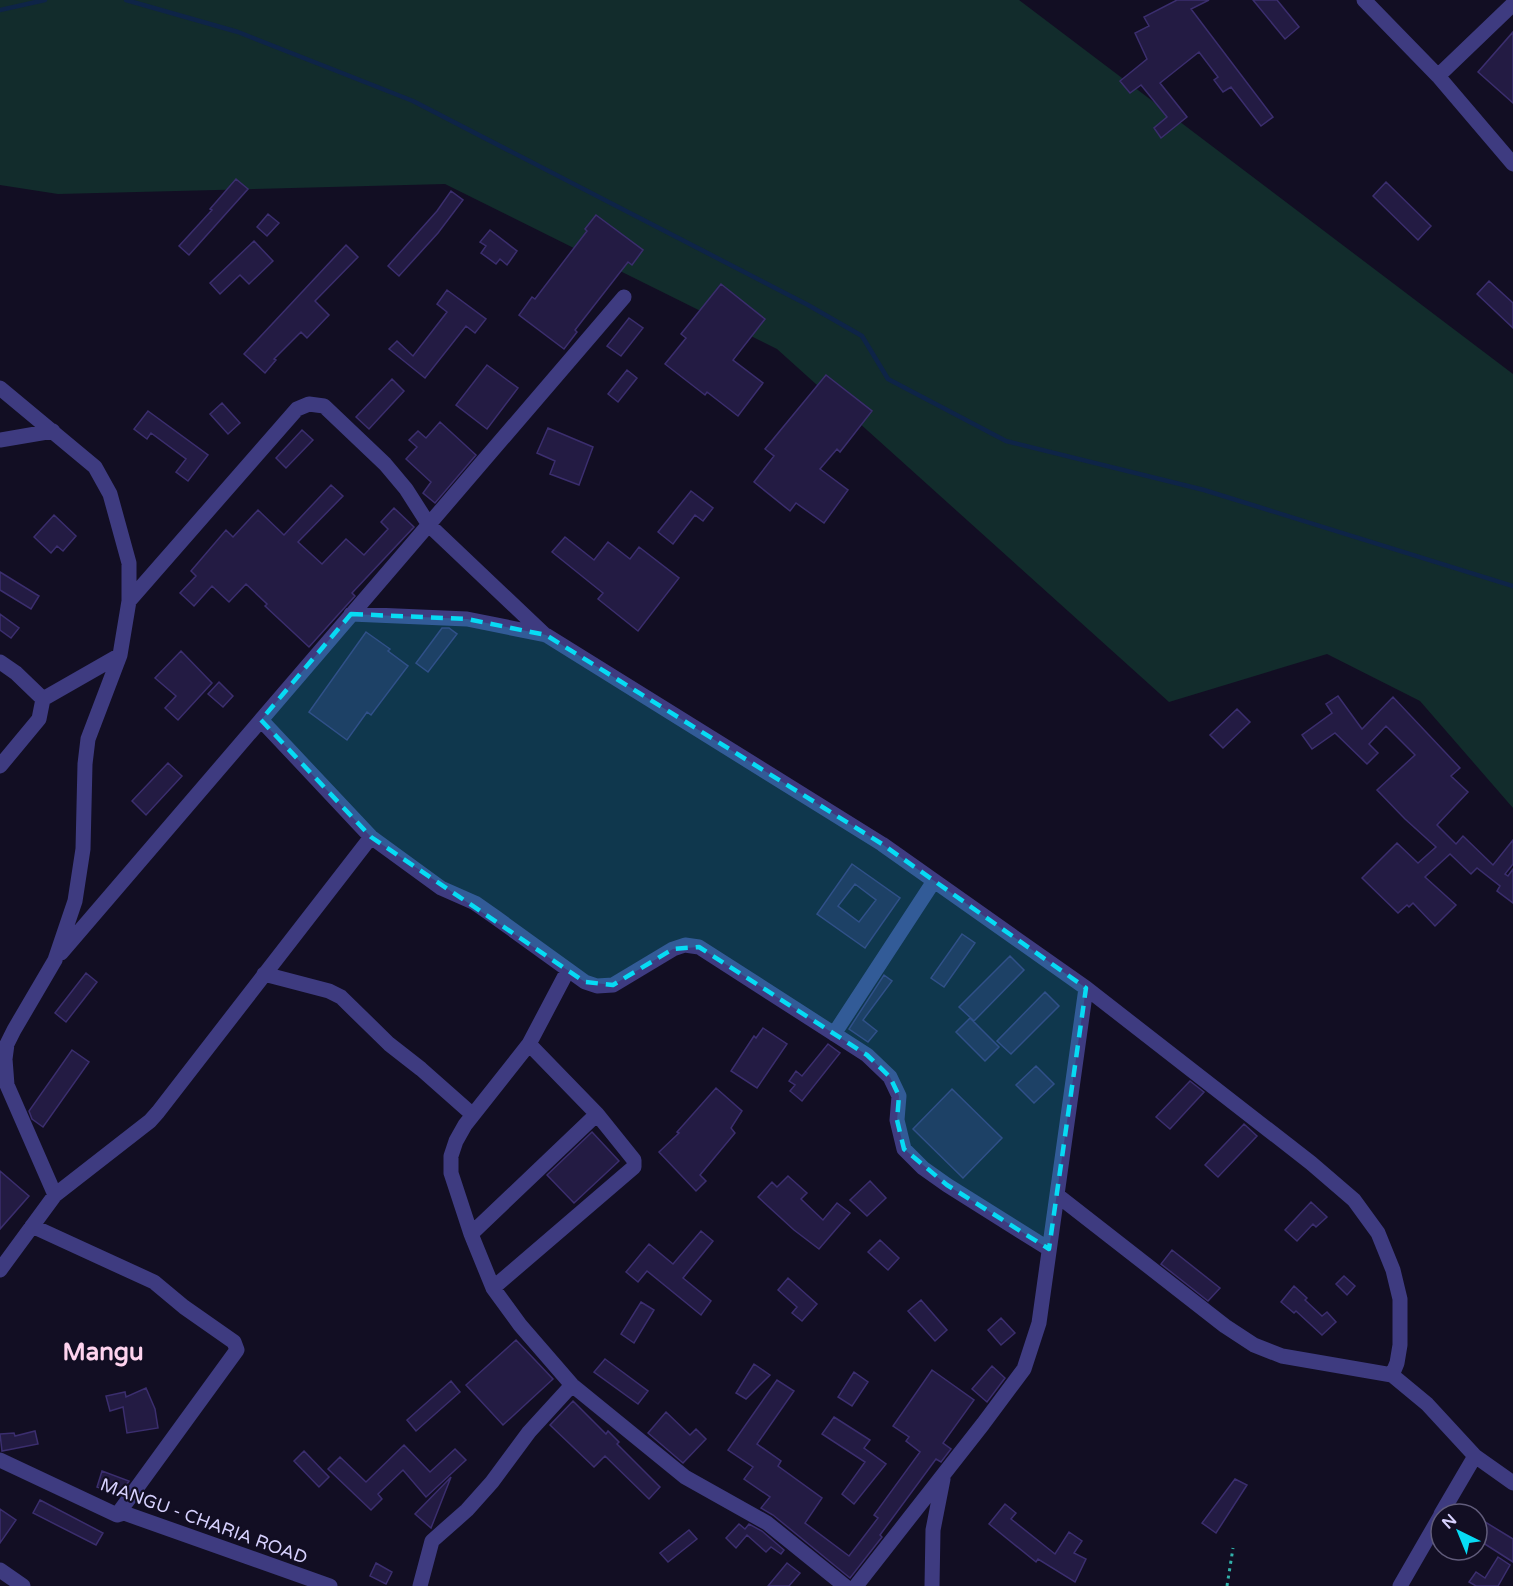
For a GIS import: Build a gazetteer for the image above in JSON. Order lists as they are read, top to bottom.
{
  "streets": {
    "street": ["MANGU - CHARIA ROAD"]
  },
  "districts": ["Mangu"],
  "north": "top left"
}
